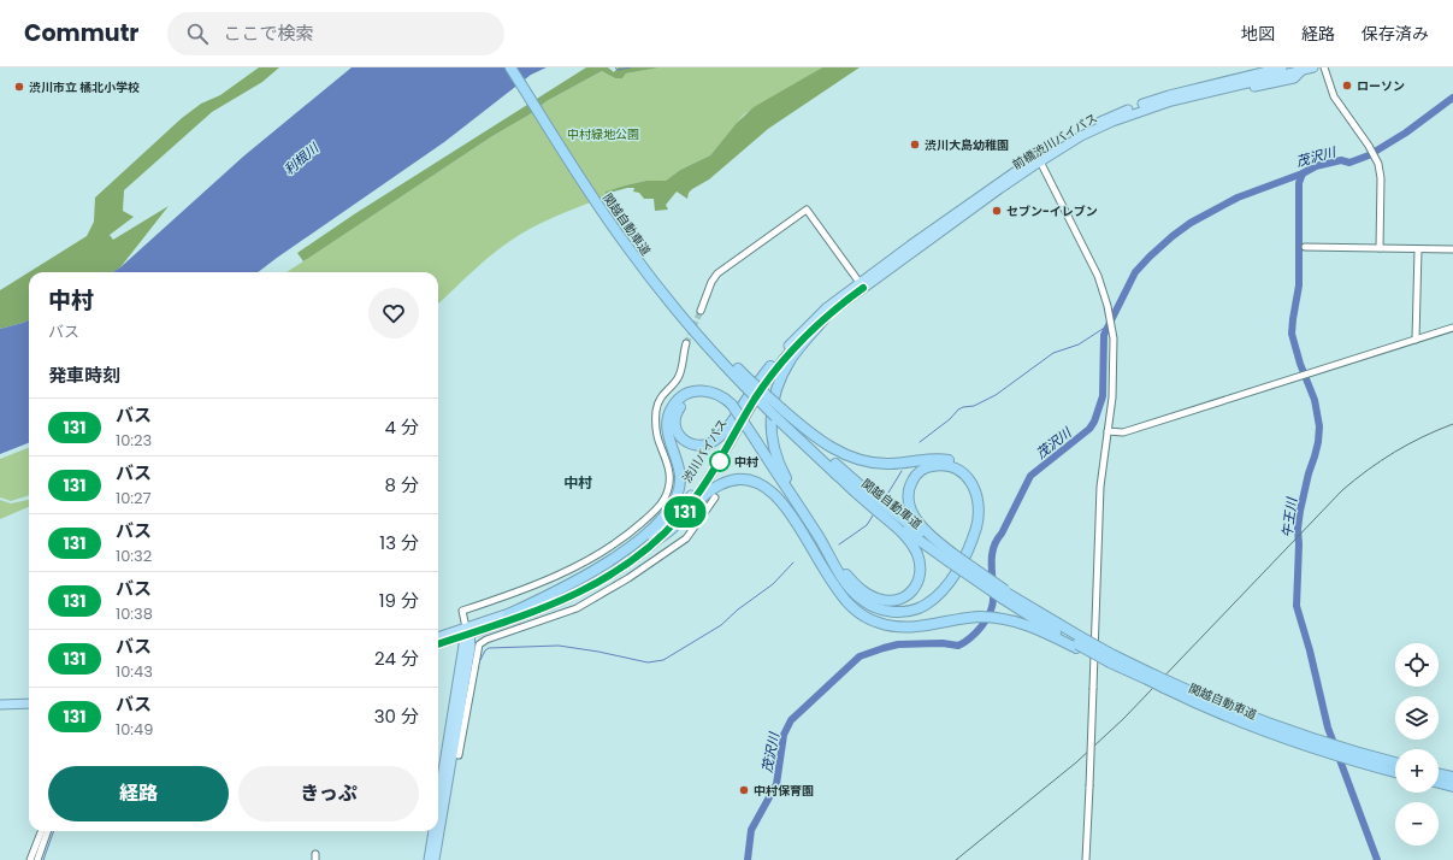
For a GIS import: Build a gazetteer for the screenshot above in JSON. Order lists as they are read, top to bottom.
{
  "streets": {
    "highway": ["前橋渋川バイパス", "関越自動車道", "渋川バイパス"]
  },
  "crossings": [
    ["前橋渋川バイパス", "渋川バイパス"]
  ],
  "districts": ["中村"],
  "water": ["茂沢川", "利根川", "午王川"],
  "parks": ["中村緑地公園"],
  "places": [
    "ローソン",
    "渋川市立 橘北小学校",
    "渋川大島幼稚園",
    "セブン-イレブン",
    "中村",
    "中村保育園"
  ],
  "lines": ["bus line 131"],
  "page": {
    "header": "Commutr",
    "search": "ここで検索",
    "nav": ["地図", "経路", "保存済み"],
    "on_map": "131",
    "heading": [
      ["中村", "バス"],
      "発車時刻"
    ],
    "list": [
      {
        "mark": "131",
        "name": "バス",
        "note": "10:23",
        "value": "4 分"
      },
      {
        "mark": "131",
        "name": "バス",
        "note": "10:27",
        "value": "8 分"
      },
      {
        "mark": "131",
        "name": "バス",
        "note": "10:32",
        "value": "13 分"
      },
      {
        "mark": "131",
        "name": "バス",
        "note": "10:38",
        "value": "19 分"
      },
      {
        "mark": "131",
        "name": "バス",
        "note": "10:43",
        "value": "24 分"
      },
      {
        "mark": "131",
        "name": "バス",
        "note": "10:49",
        "value": "30 分"
      }
    ],
    "map_buttons": ["+", "−"],
    "buttons": ["経路", "きっぷ"]
  }
}
